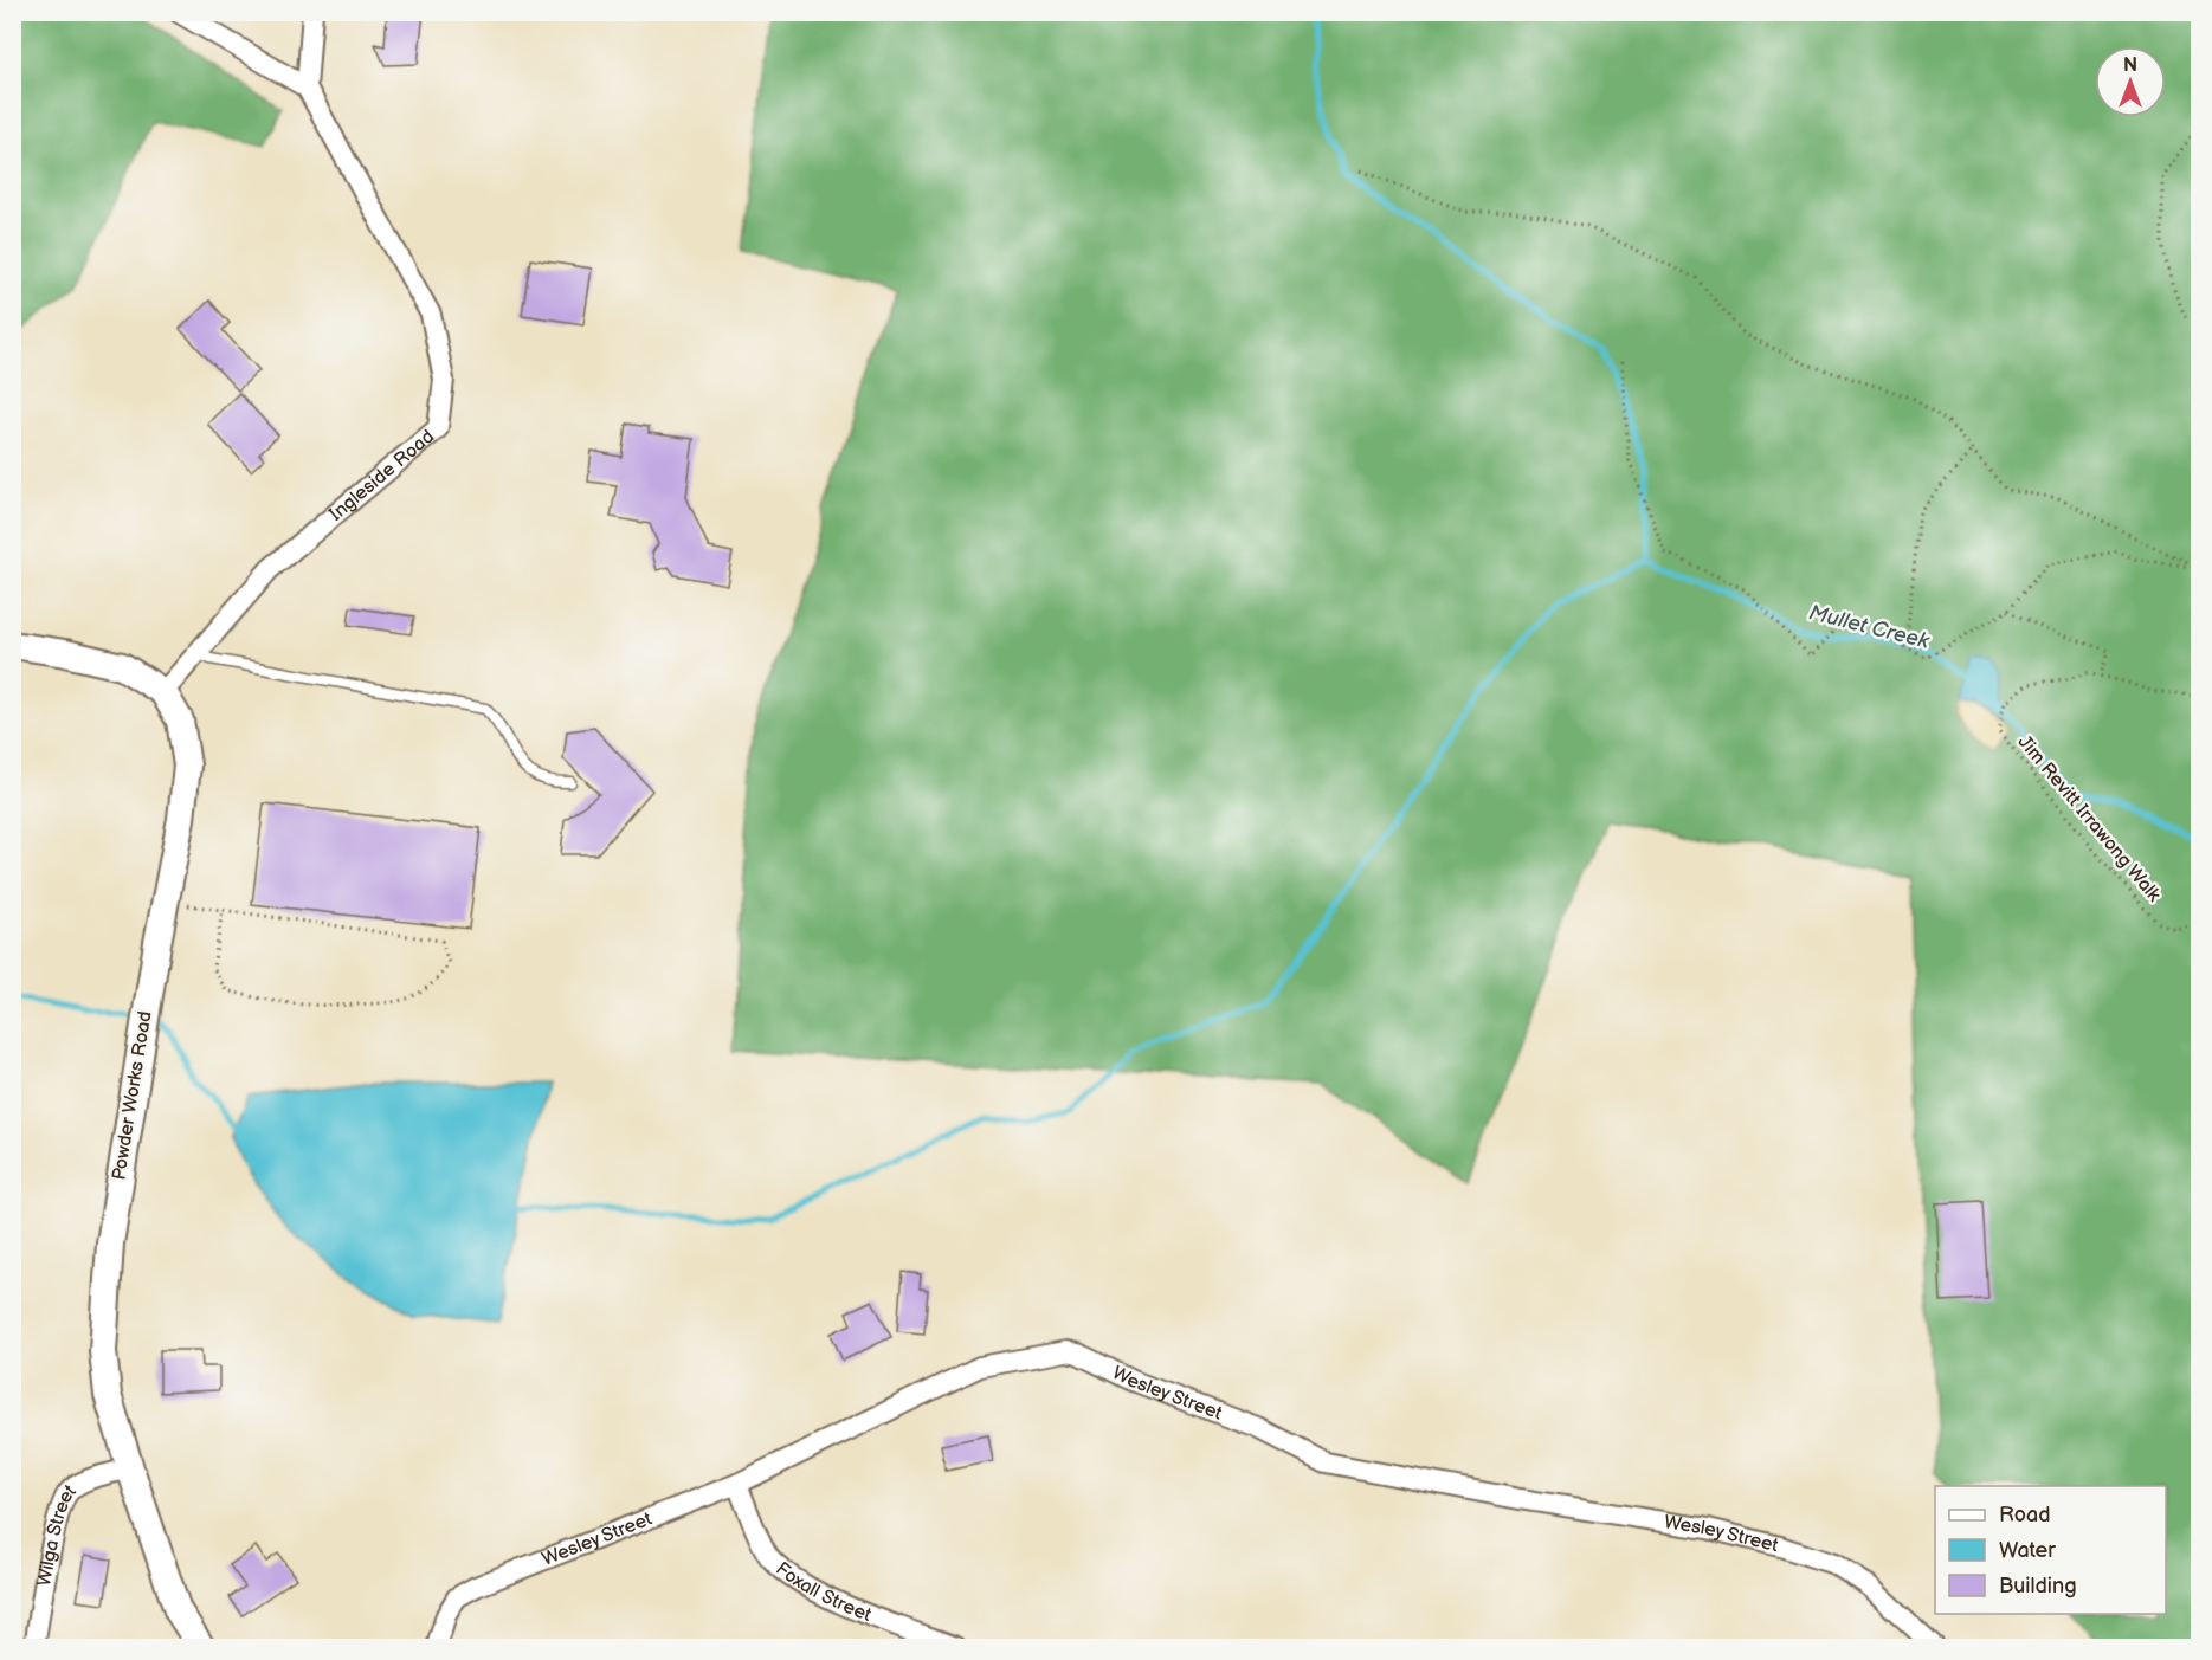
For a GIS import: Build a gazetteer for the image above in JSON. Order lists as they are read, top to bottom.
{
  "streets": {
    "main road": ["Powder Works Road"],
    "street": [
      "Ingleside Road",
      "Wesley Street",
      "Wilga Street",
      "Foxall Street"
    ],
    "path": ["Jim Revitt Irrawong Walk"]
  },
  "crossings": [
    ["Ingleside Road", "Powder Works Road"],
    ["Powder Works Road", "Wilga Street"],
    ["Wesley Street", "Foxall Street"]
  ],
  "water": ["Mullet Creek"],
  "legend": ["Road", "Water", "Building"],
  "north": "top"
}
